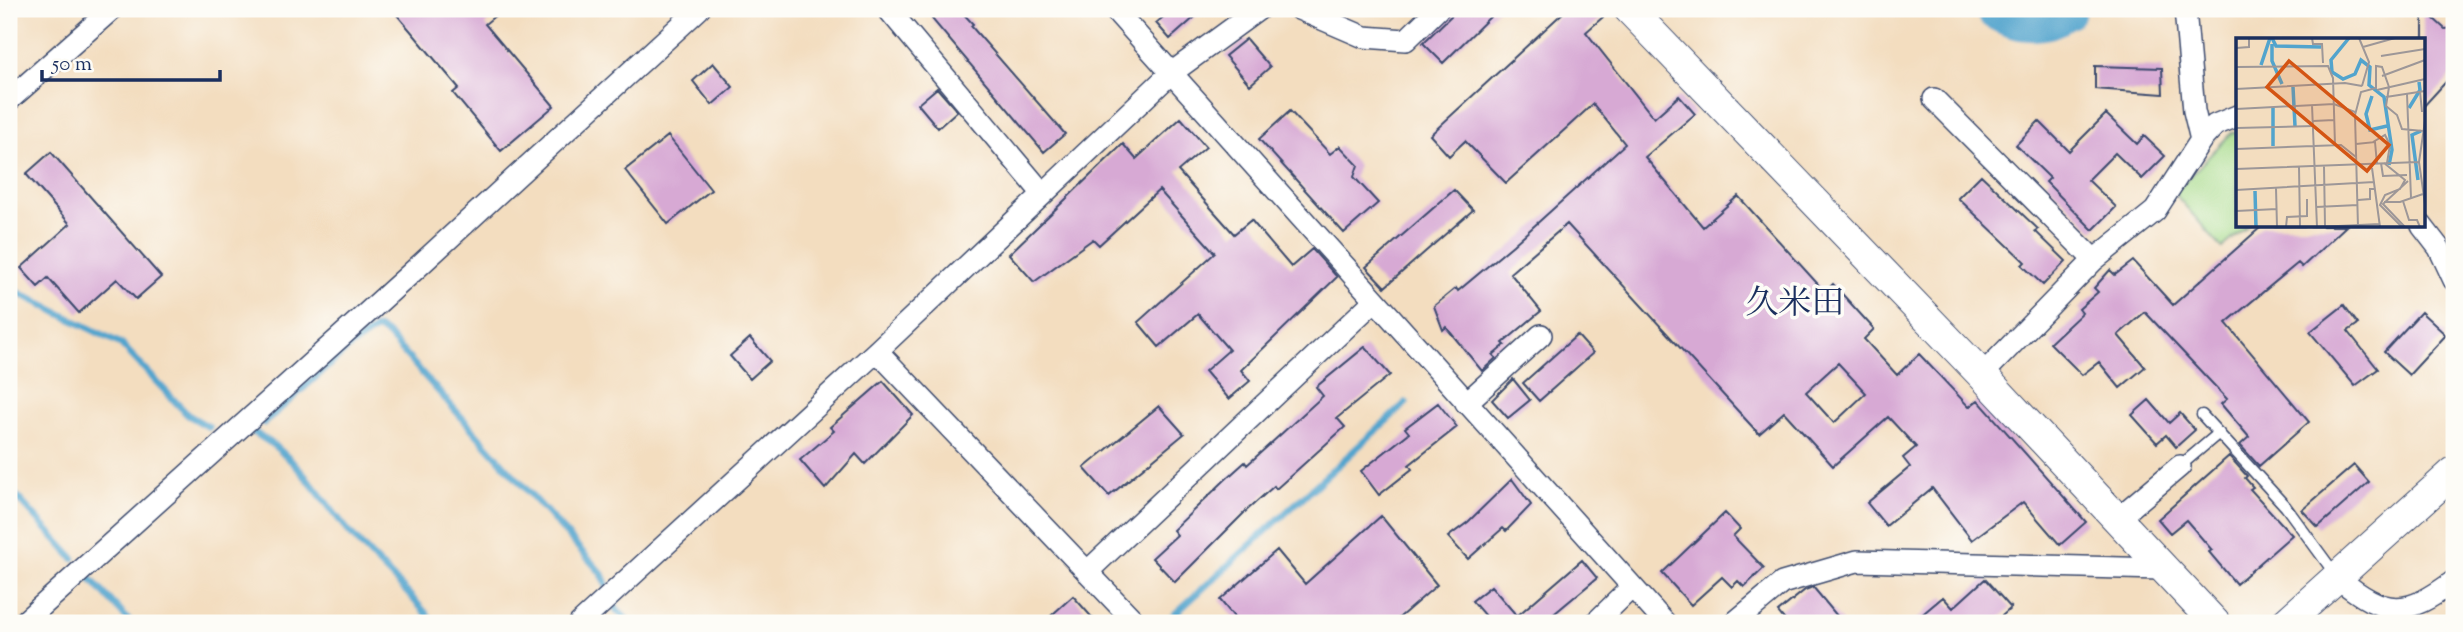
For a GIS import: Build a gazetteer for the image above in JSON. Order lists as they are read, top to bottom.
{
  "districts": ["久米田"],
  "scale_bar": "50 m"
}
